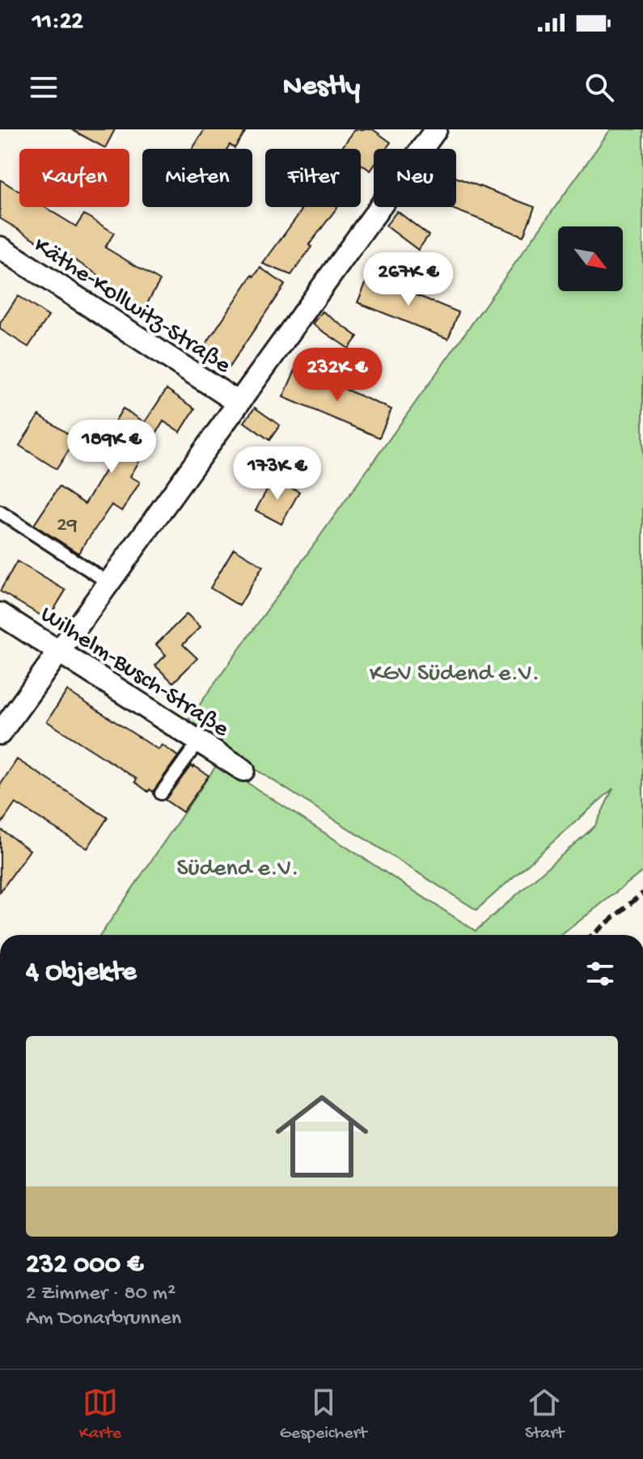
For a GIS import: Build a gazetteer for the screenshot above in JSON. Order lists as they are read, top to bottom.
{
  "streets": {
    "street": ["Käthe-Kollwitz-Straße", "Wilhelm-Busch-Straße"]
  },
  "parks": ["KGV Südend e.V.", "Südend e.V."],
  "house_numbers": ["29"],
  "north": "bottom right",
  "page": {
    "status": "11:22",
    "header": "Nestly",
    "chip": [
      "Kaufen",
      "Mieten",
      "Filter",
      "Neu"
    ],
    "price": [
      "267K €",
      "232K €",
      "189K €",
      "173K €"
    ],
    "heading": "4 Objekte",
    "list": [
      {
        "name": "232 000 €",
        "note": "2 Zimmer · 80 m² · Am Donarbrunnen"
      }
    ],
    "tabs": ["Karte", "Gespeichert", "Start"]
  }
}
